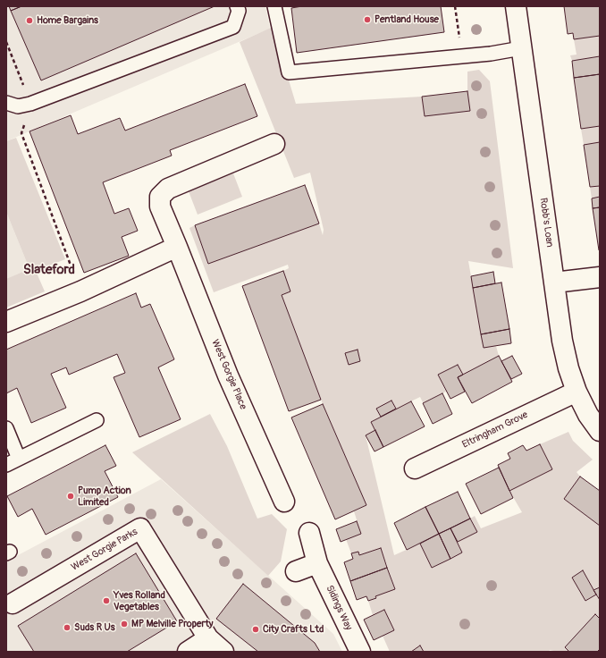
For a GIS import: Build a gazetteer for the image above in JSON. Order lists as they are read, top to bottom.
{
  "streets": {
    "street": [
      "Robb's Loan",
      "West Gorgie Place",
      "Eltringham Grove",
      "West Gorgie Parks",
      "Sidings Way"
    ]
  },
  "crossings": [
    ["Robb's Loan", "Eltringham Grove"]
  ],
  "districts": ["Slateford"],
  "places": [
    "Pentland House",
    "Home Bargains",
    "Pump Action Limited",
    "Yves Rolland Vegetables",
    "MP Melville Property",
    "Suds R Us",
    "City Crafts Ltd"
  ]
}
